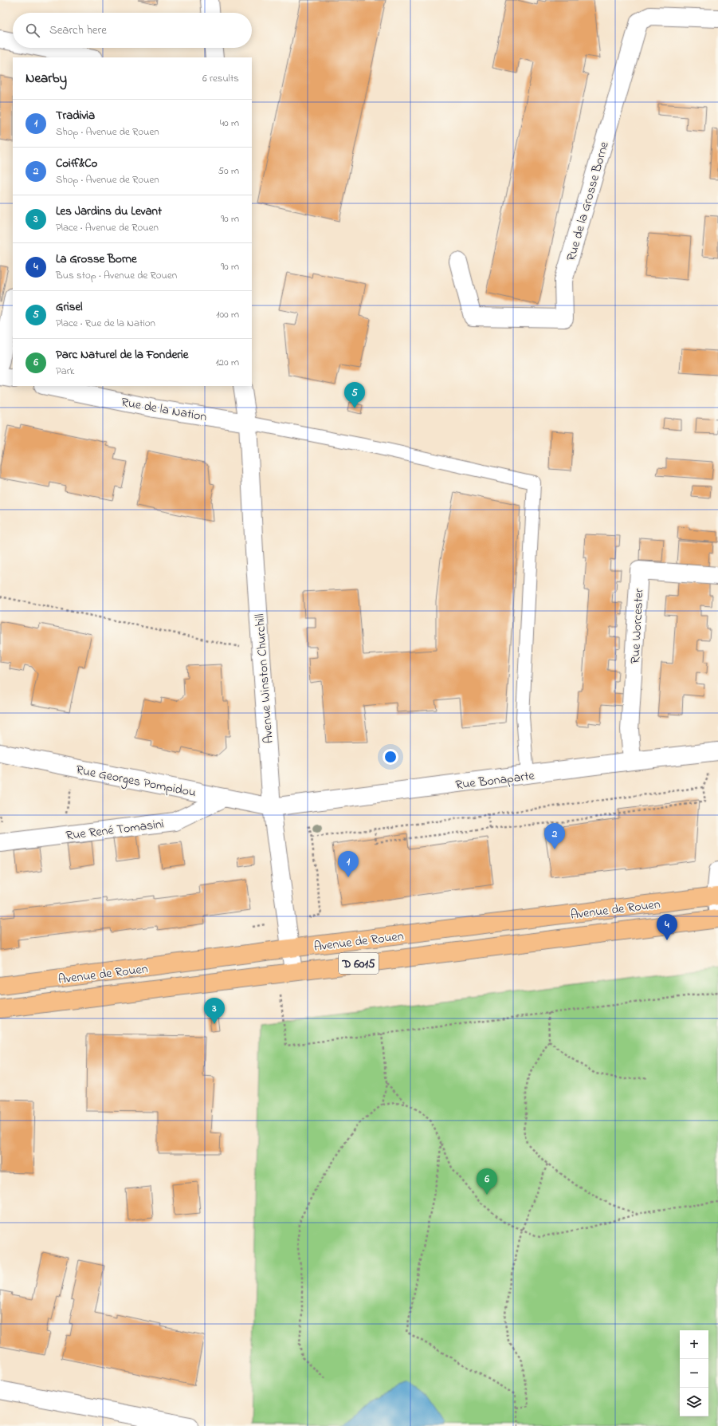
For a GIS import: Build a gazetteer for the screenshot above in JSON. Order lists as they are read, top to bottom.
{
  "streets": {
    "main road": ["Avenue de Rouen", "D 6015"],
    "street": [
      "Rue de la Grosse Borne",
      "Rue de la Nation",
      "Rue Worcester",
      "Avenue Winston Churchill",
      "Rue Bonaparte",
      "Rue Georges Pompidou",
      "Rue René Tomasini"
    ]
  },
  "crossings": [
    ["Rue de la Nation", "Avenue Winston Churchill"],
    ["Rue Worcester", "Rue Bonaparte"],
    ["Avenue Winston Churchill", "Rue Bonaparte"],
    ["Avenue Winston Churchill", "Rue Georges Pompidou"],
    ["Avenue Winston Churchill", "Avenue de Rouen"],
    ["Rue Bonaparte", "Rue Georges Pompidou"],
    ["Rue Georges Pompidou", "Rue René Tomasini"]
  ],
  "page": {
    "search": "Search here",
    "heading": ["Nearby", "6 results"],
    "list": [
      {
        "mark": "1",
        "name": "Tradivia",
        "note": "Shop · Avenue de Rouen",
        "value": "40 m"
      },
      {
        "mark": "2",
        "name": "Coiff&Co",
        "note": "Shop · Avenue de Rouen",
        "value": "50 m"
      },
      {
        "mark": "3",
        "name": "Les Jardins du Levant",
        "note": "Place · Avenue de Rouen",
        "value": "90 m"
      },
      {
        "mark": "4",
        "name": "La Grosse Borne",
        "note": "Bus stop · Avenue de Rouen",
        "value": "90 m"
      },
      {
        "mark": "5",
        "name": "Grisel",
        "note": "Place · Rue de la Nation",
        "value": "100 m"
      },
      {
        "mark": "6",
        "name": "Parc Naturel de la Fonderie",
        "note": "Park",
        "value": "120 m"
      }
    ],
    "pins": [
      "5",
      "2",
      "1",
      "4",
      "3",
      "6"
    ],
    "map_buttons": ["+", "−"]
  }
}
